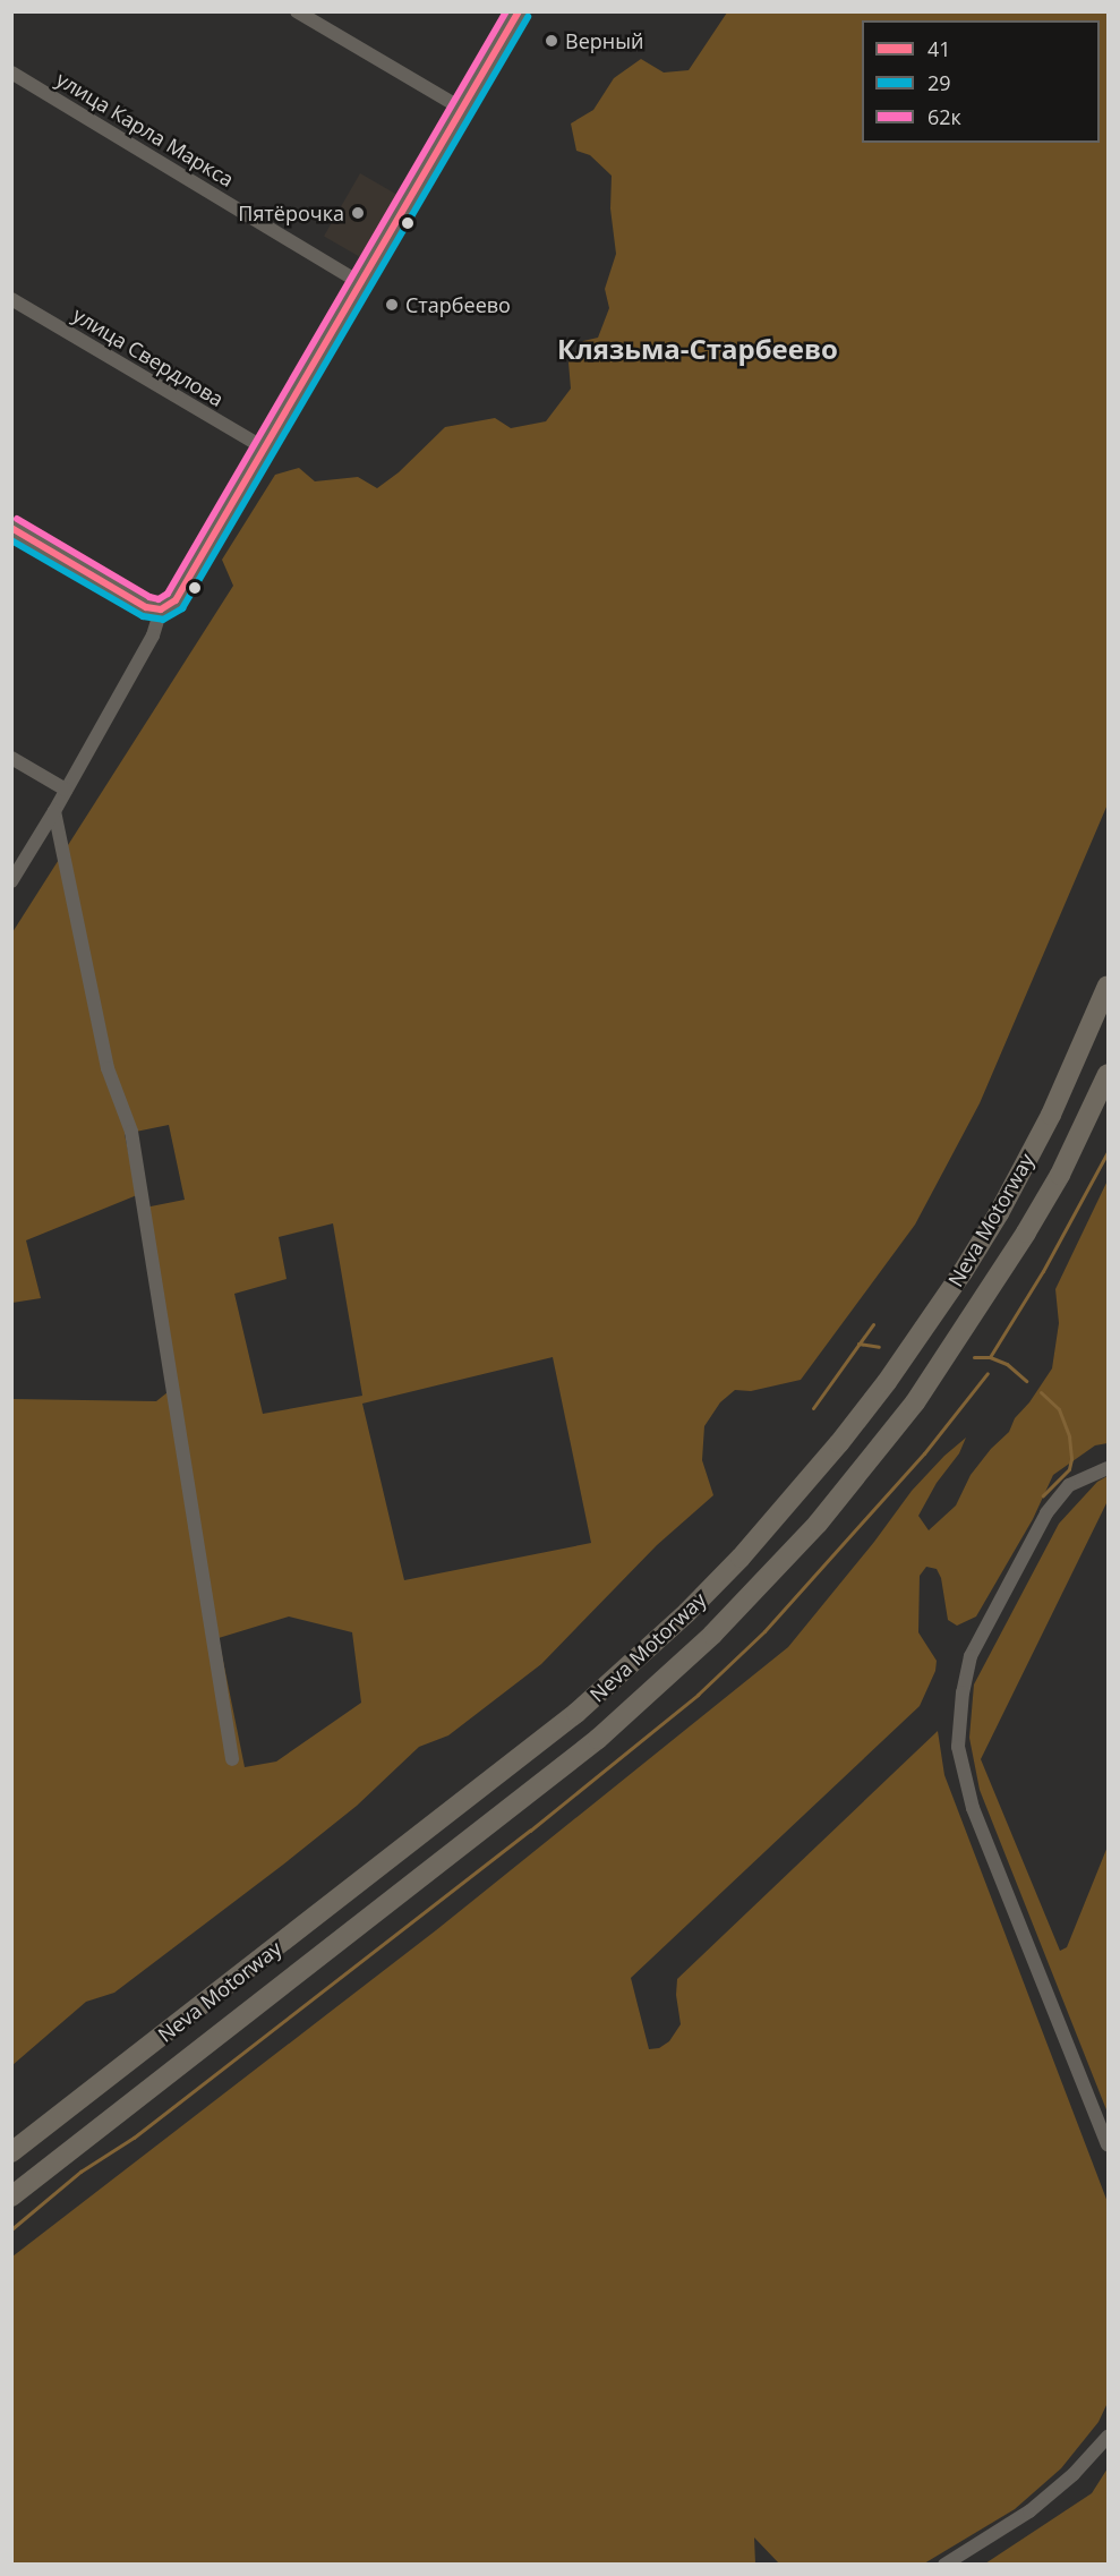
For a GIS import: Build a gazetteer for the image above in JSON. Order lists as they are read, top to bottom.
{
  "streets": {
    "highway": ["Neva Motorway"],
    "street": ["улица Карла Маркса", "улица Свердлова"]
  },
  "districts": ["Клязьма-Старбеево"],
  "places": ["Верный", "Пятёрочка", "Старбеево"],
  "lines": ["transit line 41", "transit line 62к", "transit line 29"],
  "legend": ["41", "29", "62к"]
}
